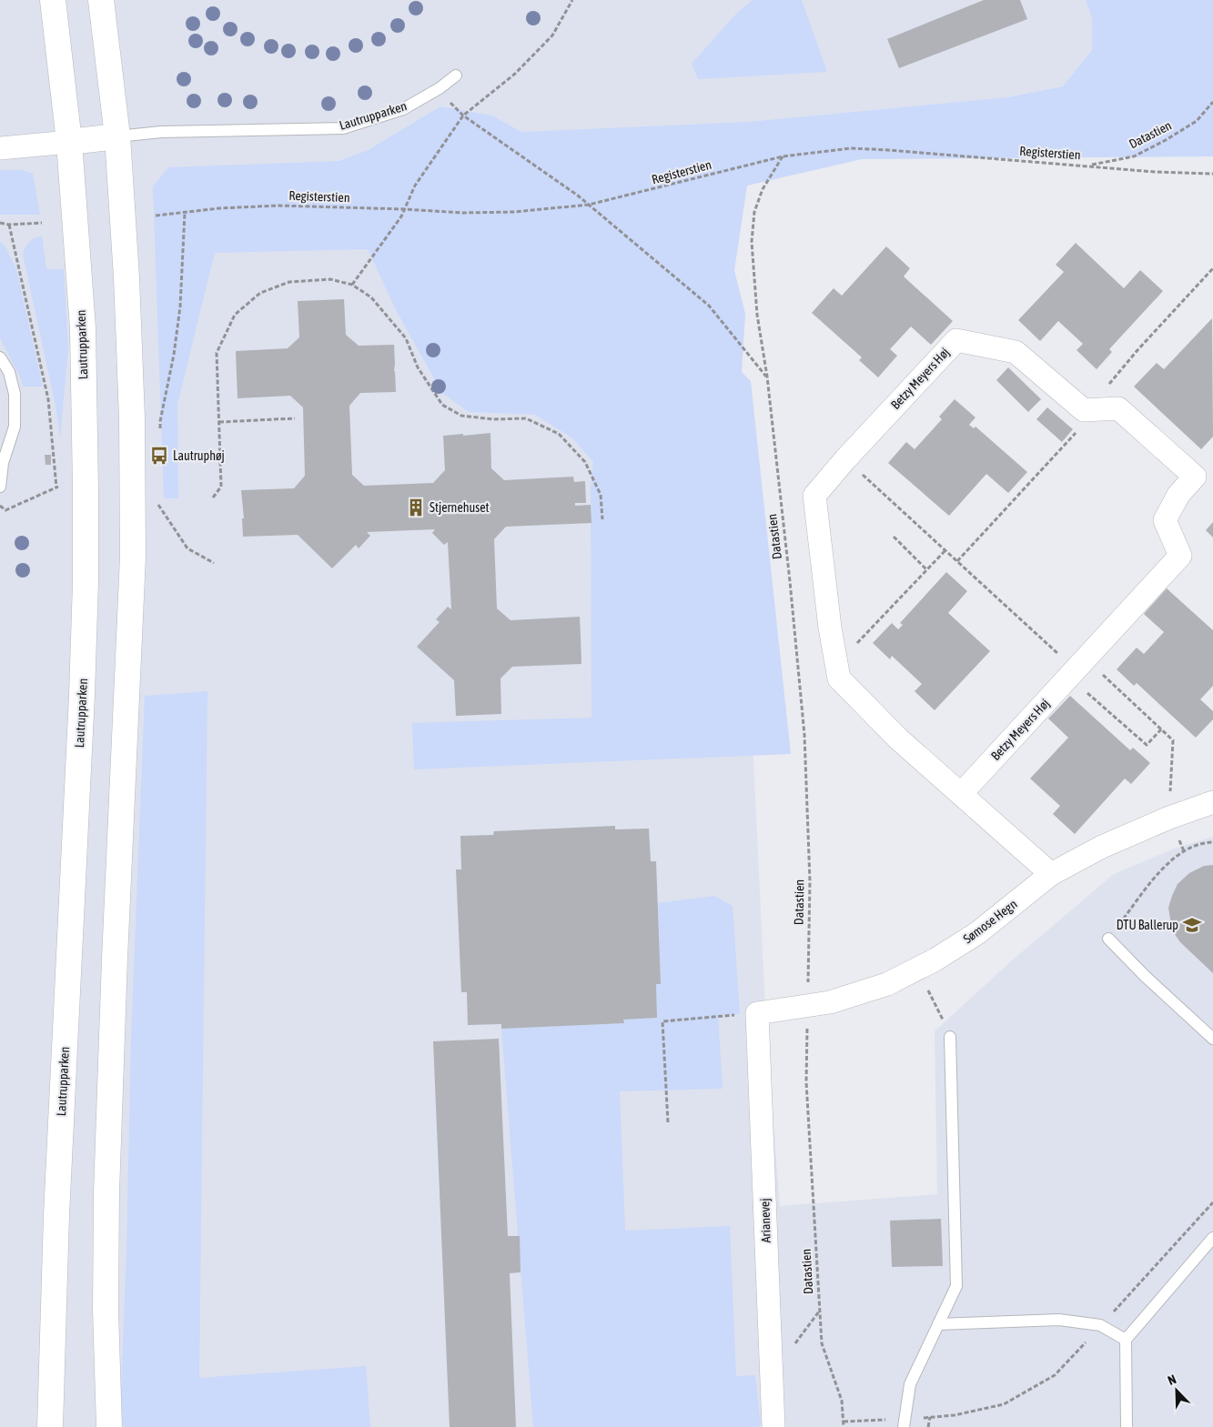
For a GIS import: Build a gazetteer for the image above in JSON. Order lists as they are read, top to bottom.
{
  "streets": {
    "street": [
      "Lautrupparken",
      "Betzy Meyers Høj",
      "Sømose Hegn",
      "Arianevej"
    ],
    "path": ["Datastien", "Registerstien"]
  },
  "crossings": [
    ["Datastien", "Registerstien"],
    ["Datastien", "Sømose Hegn"],
    ["Betzy Meyers Høj", "Sømose Hegn"],
    ["Sømose Hegn", "Arianevej"]
  ],
  "places": {
    "bus stop": ["Lautruphøj"],
    "building": ["Stjernehuset"],
    "school or university": ["DTU Ballerup"]
  },
  "north": "top left"
}
